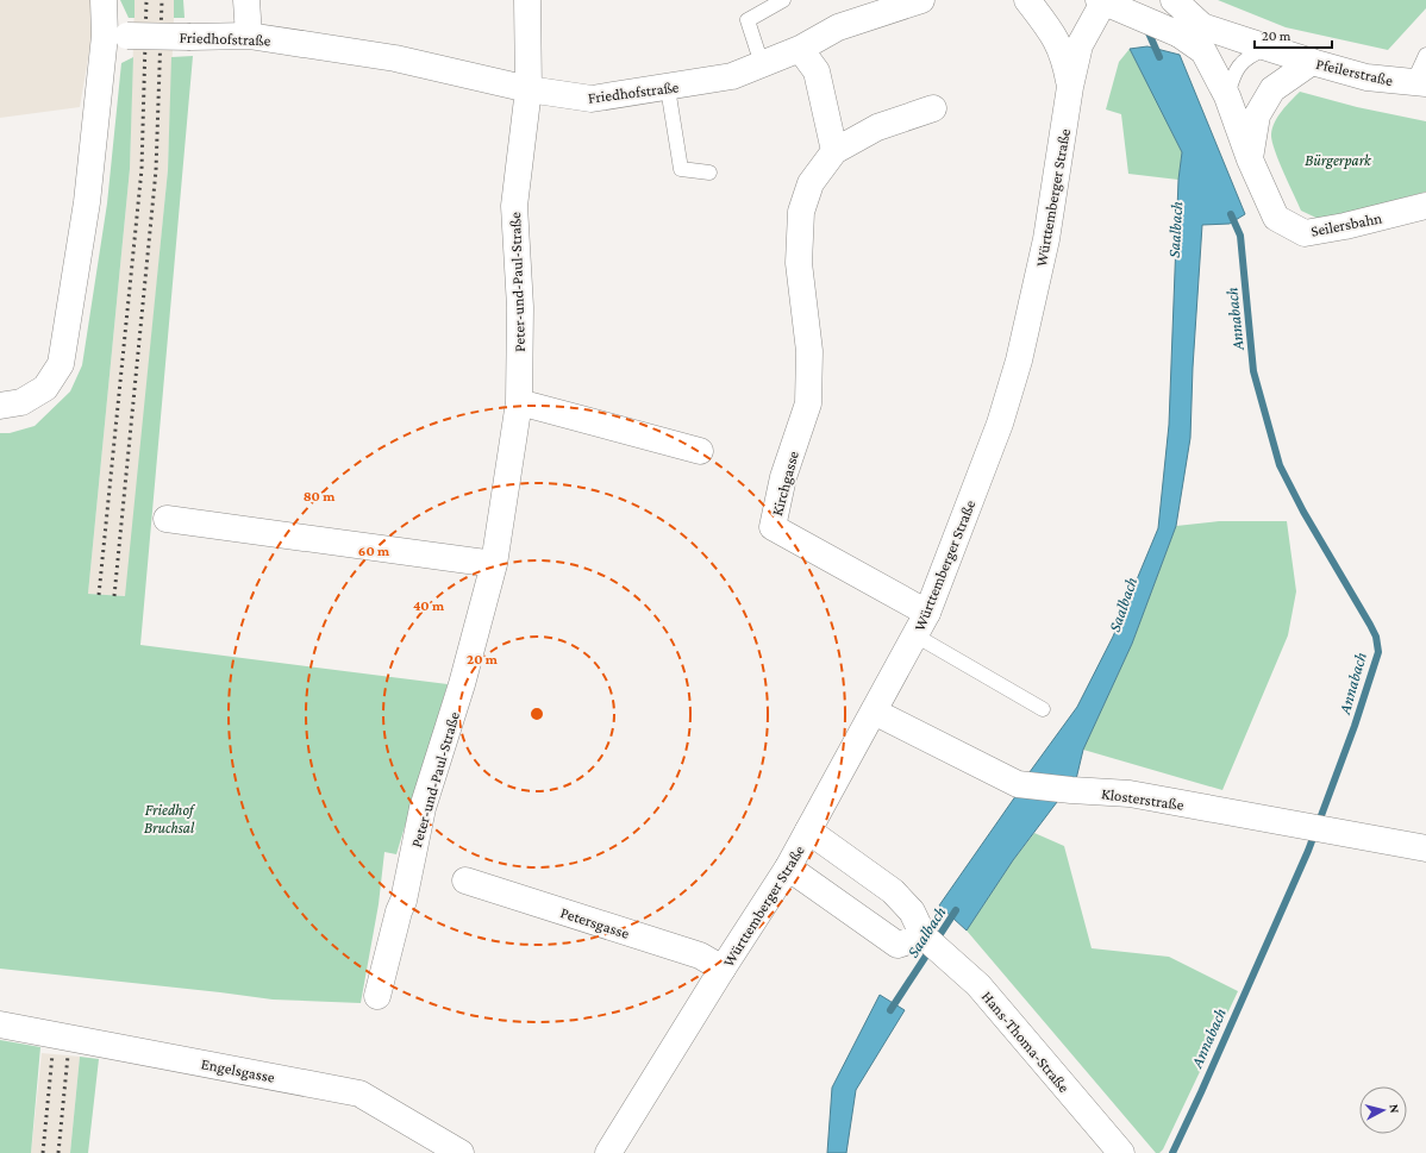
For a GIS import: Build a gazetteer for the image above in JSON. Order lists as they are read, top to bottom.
{
  "streets": {
    "street": [
      "Friedhofstraße",
      "Pfeilerstraße",
      "Württemberger Straße",
      "Seilersbahn",
      "Peter-und-Paul-Straße",
      "Kirchgasse",
      "Klosterstraße",
      "Petersgasse",
      "Hans-Thoma-Straße",
      "Engelsgasse"
    ]
  },
  "crossings": [
    ["Friedhofstraße", "Peter-und-Paul-Straße"],
    ["Pfeilerstraße", "Württemberger Straße"],
    ["Pfeilerstraße", "Seilersbahn"],
    ["Württemberger Straße", "Kirchgasse"],
    ["Württemberger Straße", "Klosterstraße"],
    ["Württemberger Straße", "Petersgasse"],
    ["Württemberger Straße", "Hans-Thoma-Straße"]
  ],
  "water": ["Saalbach", "Annabach"],
  "parks": ["Bürgerpark", "Friedhof Bruchsal"],
  "scale_bar": "20 m",
  "north": "right",
  "rings": [
    "80 m",
    "60 m",
    "40 m",
    "20 m"
  ]
}
